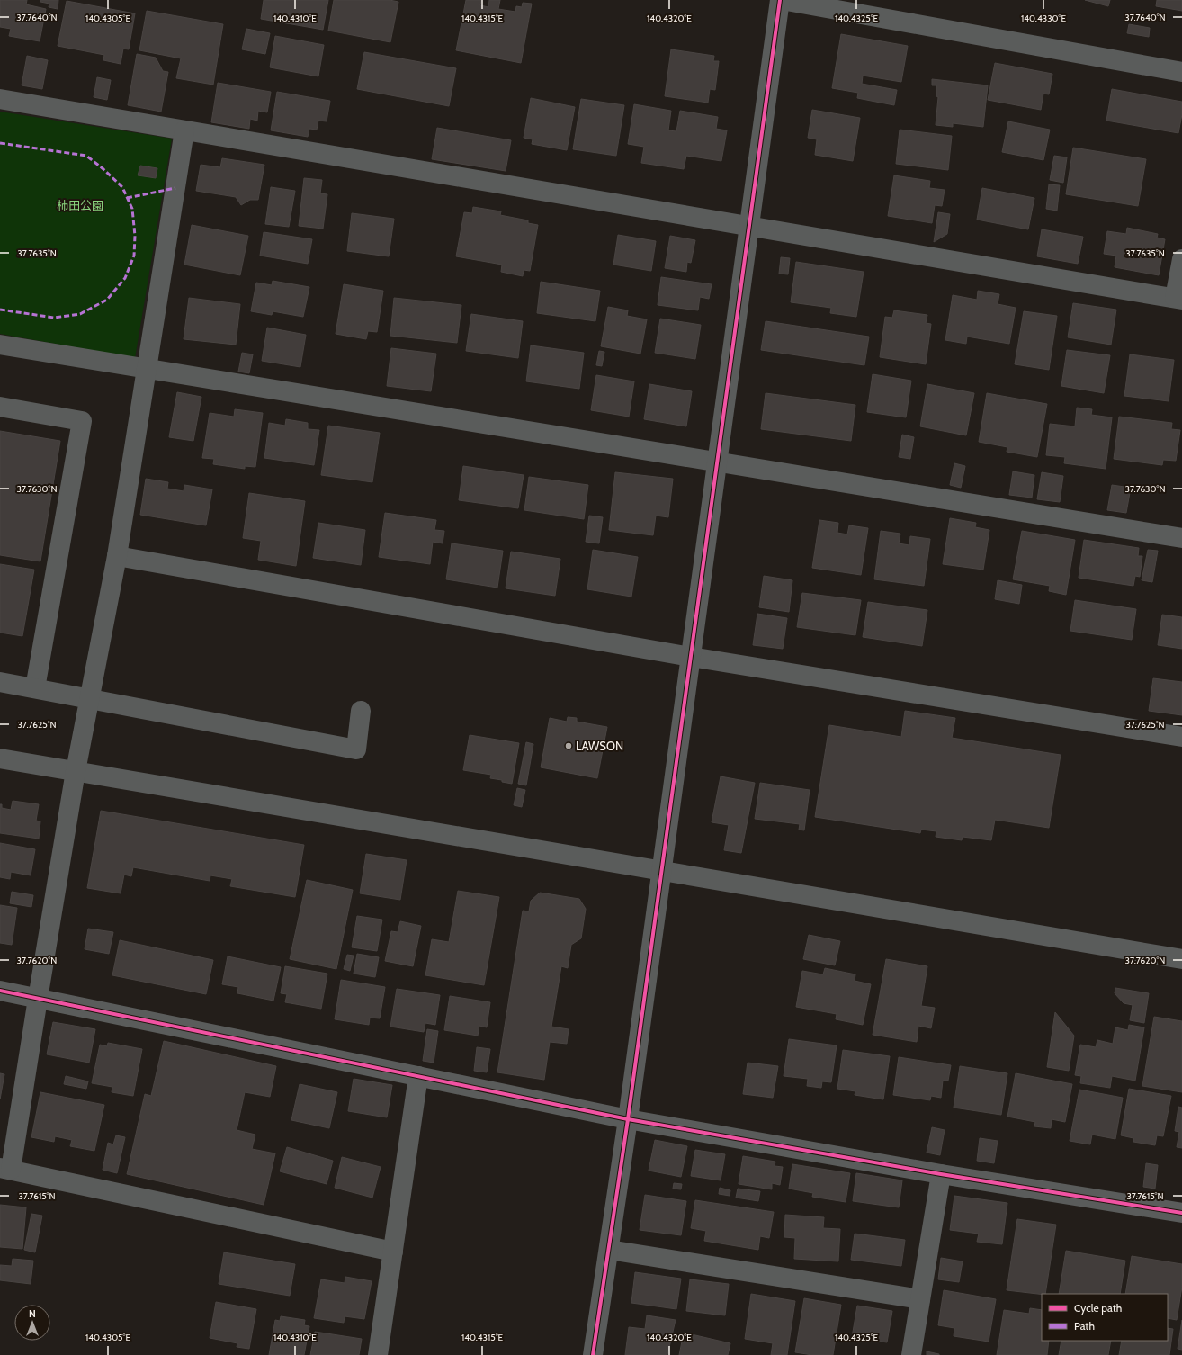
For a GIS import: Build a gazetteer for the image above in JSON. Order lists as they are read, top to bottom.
{
  "parks": ["柿田公園"],
  "places": ["LAWSON"],
  "legend": ["Cycle path", "Path"],
  "north": "top",
  "coordinates": [
    "37.7640°N",
    "140.4305°E",
    "140.4310°E",
    "140.4315°E",
    "140.4320°E",
    "140.4325°E",
    "140.4330°E",
    "37.7635°N",
    "37.7630°N",
    "37.7625°N",
    "37.7620°N",
    "37.7615°N"
  ]
}
